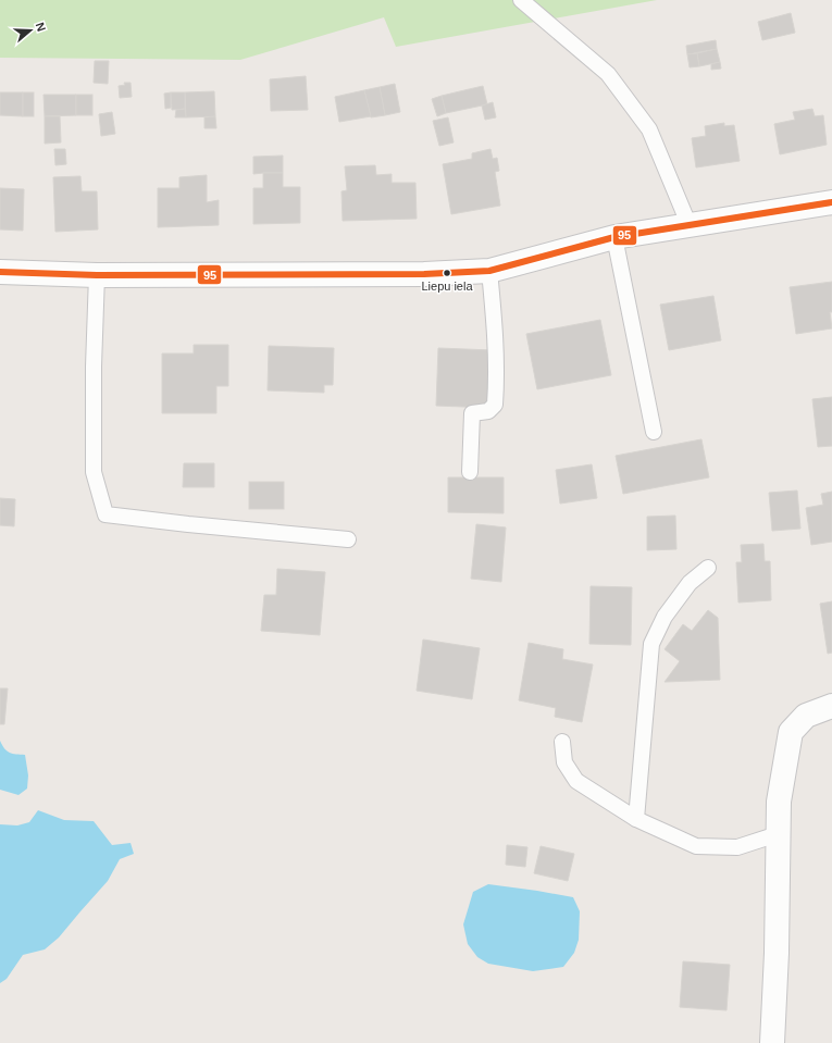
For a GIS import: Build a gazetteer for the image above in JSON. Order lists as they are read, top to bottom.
{
  "places": ["Liepu iela"],
  "lines": ["transit line 95"],
  "north": "right"
}
